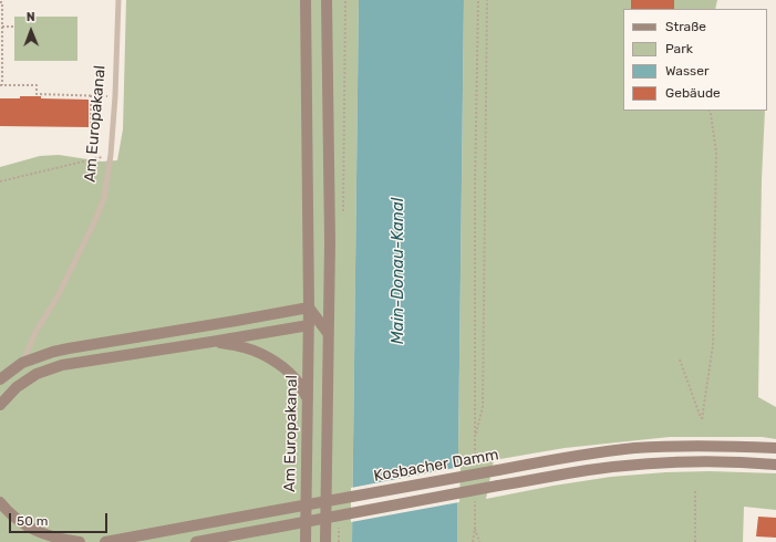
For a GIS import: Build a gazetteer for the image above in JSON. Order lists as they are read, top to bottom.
{
  "streets": {
    "street": ["Am Europakanal", "Kosbacher Damm"]
  },
  "water": ["Main-Donau-Kanal"],
  "legend": [
    "Straße",
    "Park",
    "Wasser",
    "Gebäude"
  ],
  "scale_bar": "50 m",
  "north": "top"
}
